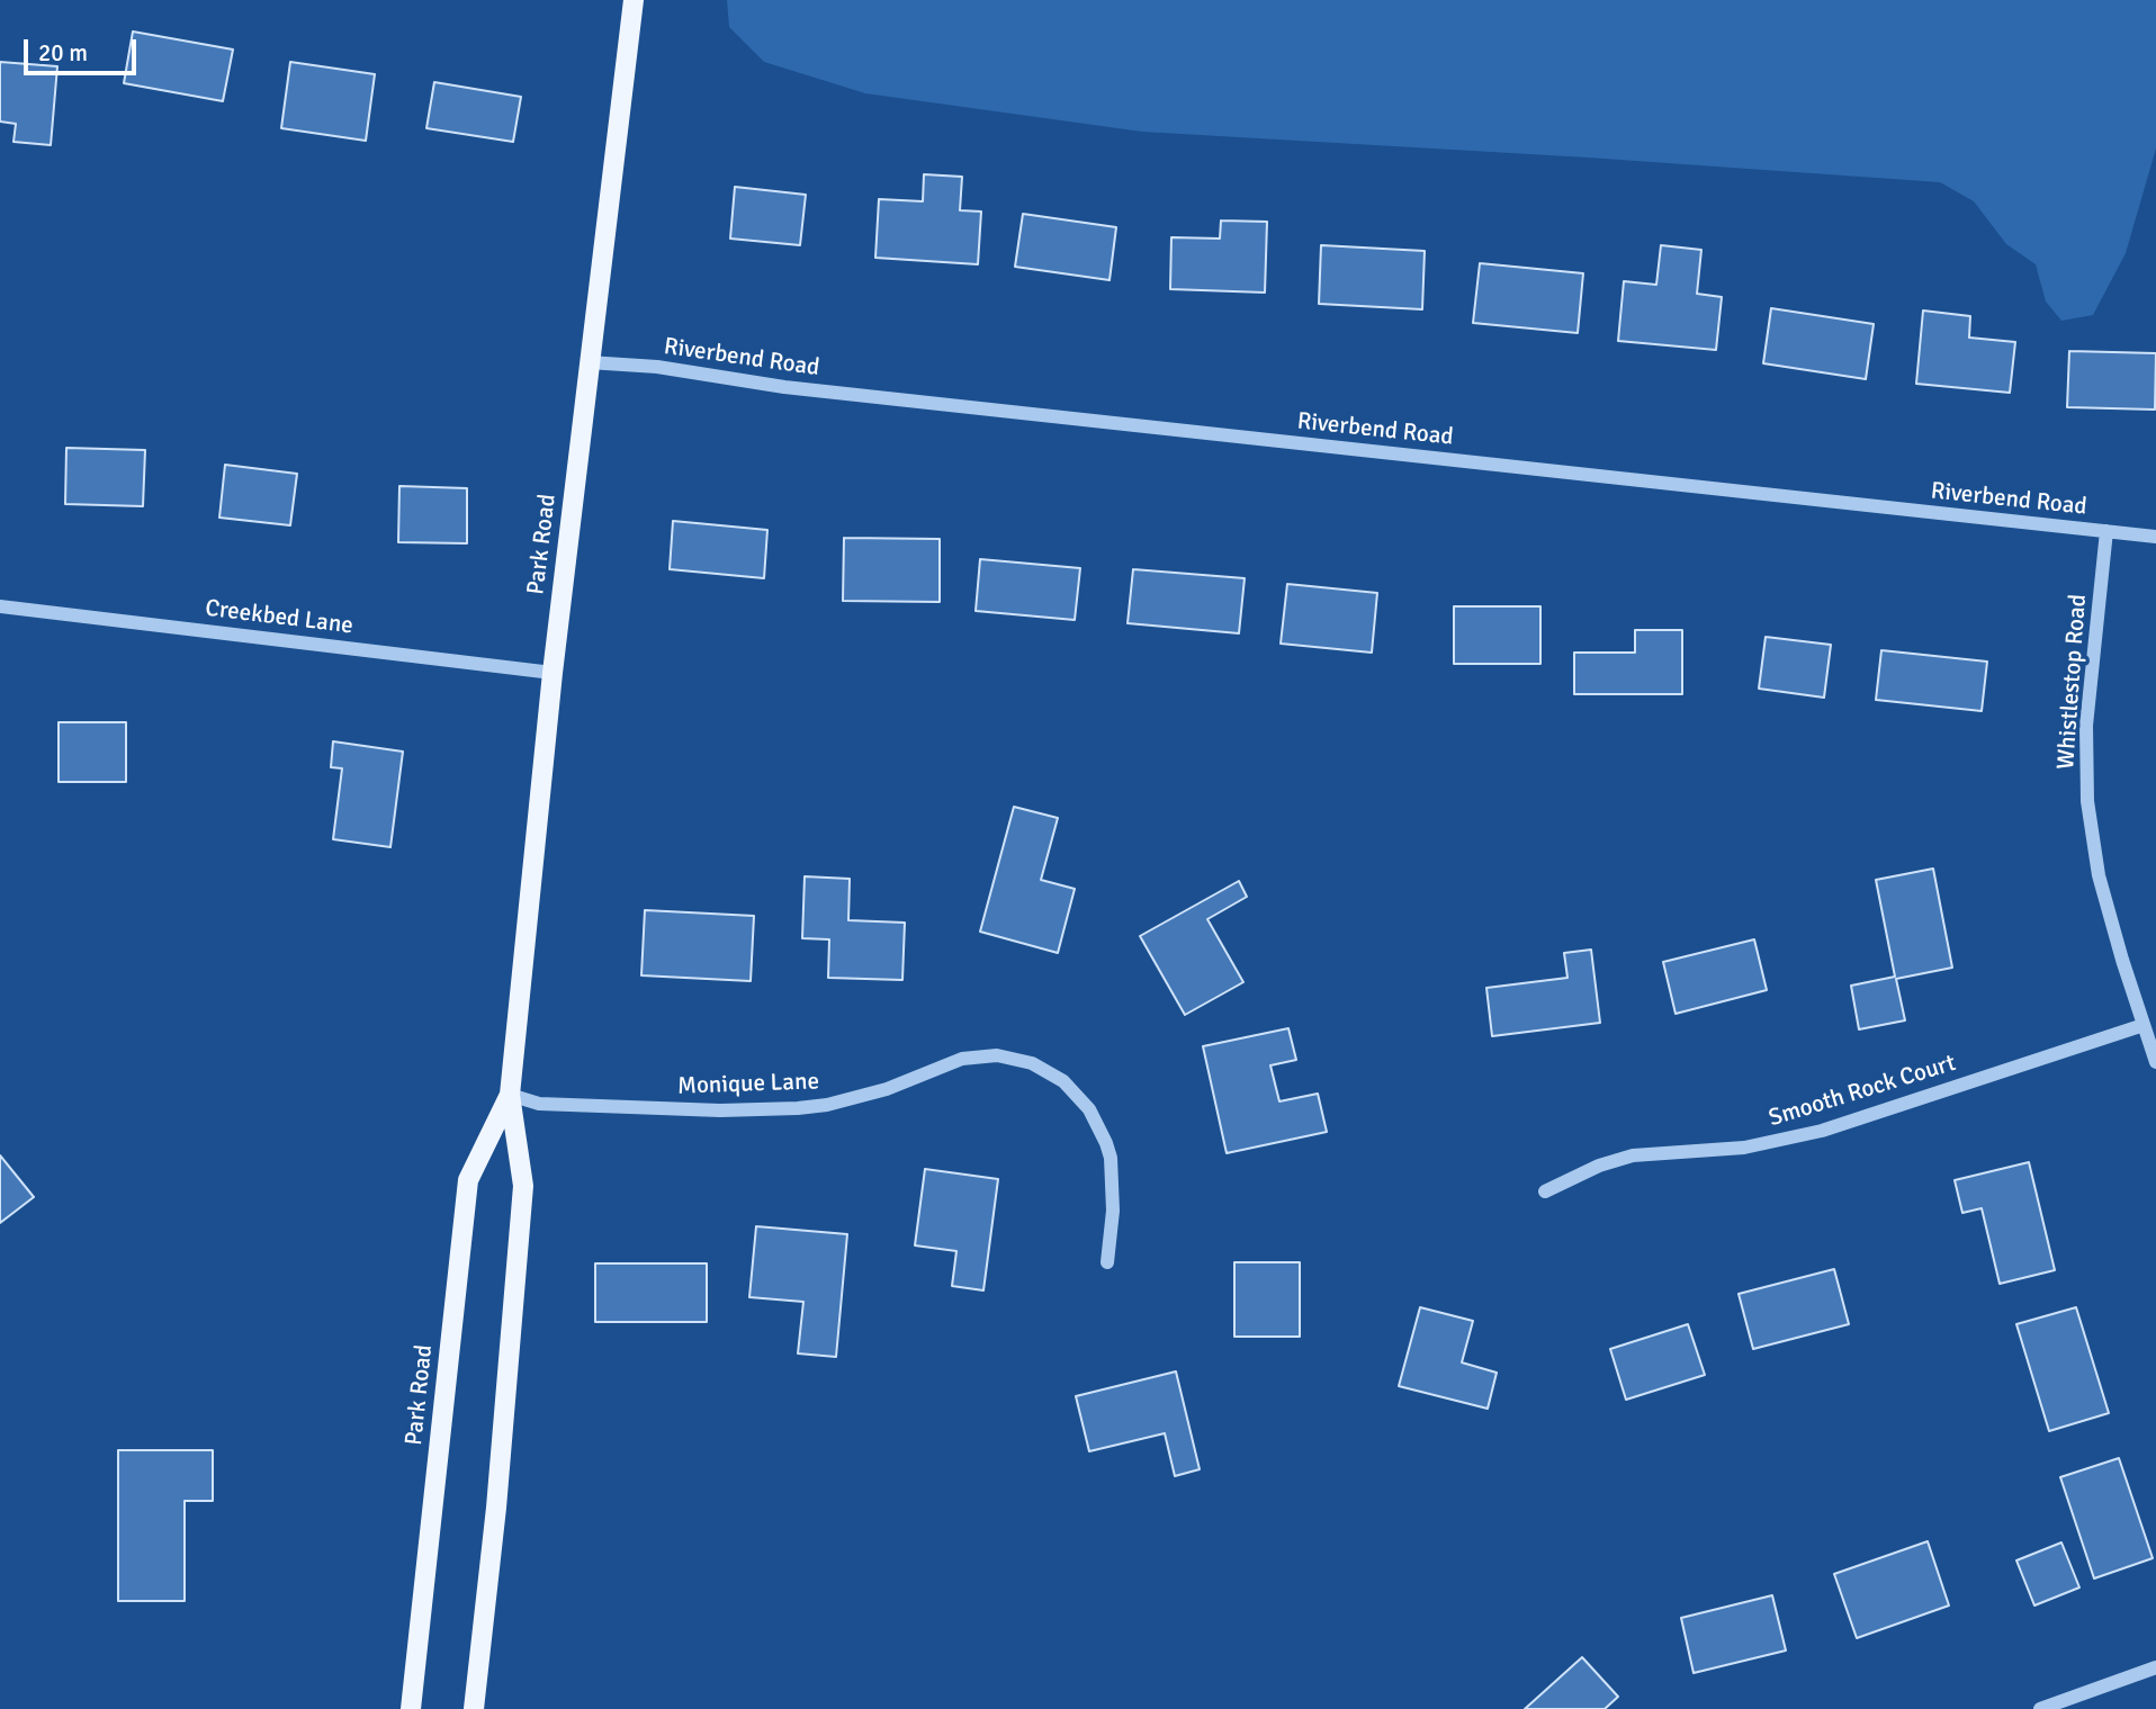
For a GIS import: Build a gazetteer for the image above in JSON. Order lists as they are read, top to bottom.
{
  "streets": {
    "main road": ["Park Road"],
    "street": [
      "Riverbend Road",
      "Creekbed Lane",
      "Whistlestop Road",
      "Monique Lane",
      "Smooth Rock Court"
    ]
  },
  "crossings": [
    ["Riverbend Road", "Park Road"],
    ["Riverbend Road", "Whistlestop Road"],
    ["Park Road", "Creekbed Lane"],
    ["Park Road", "Monique Lane"],
    ["Whistlestop Road", "Smooth Rock Court"]
  ],
  "scale_bar": "20 m"
}
